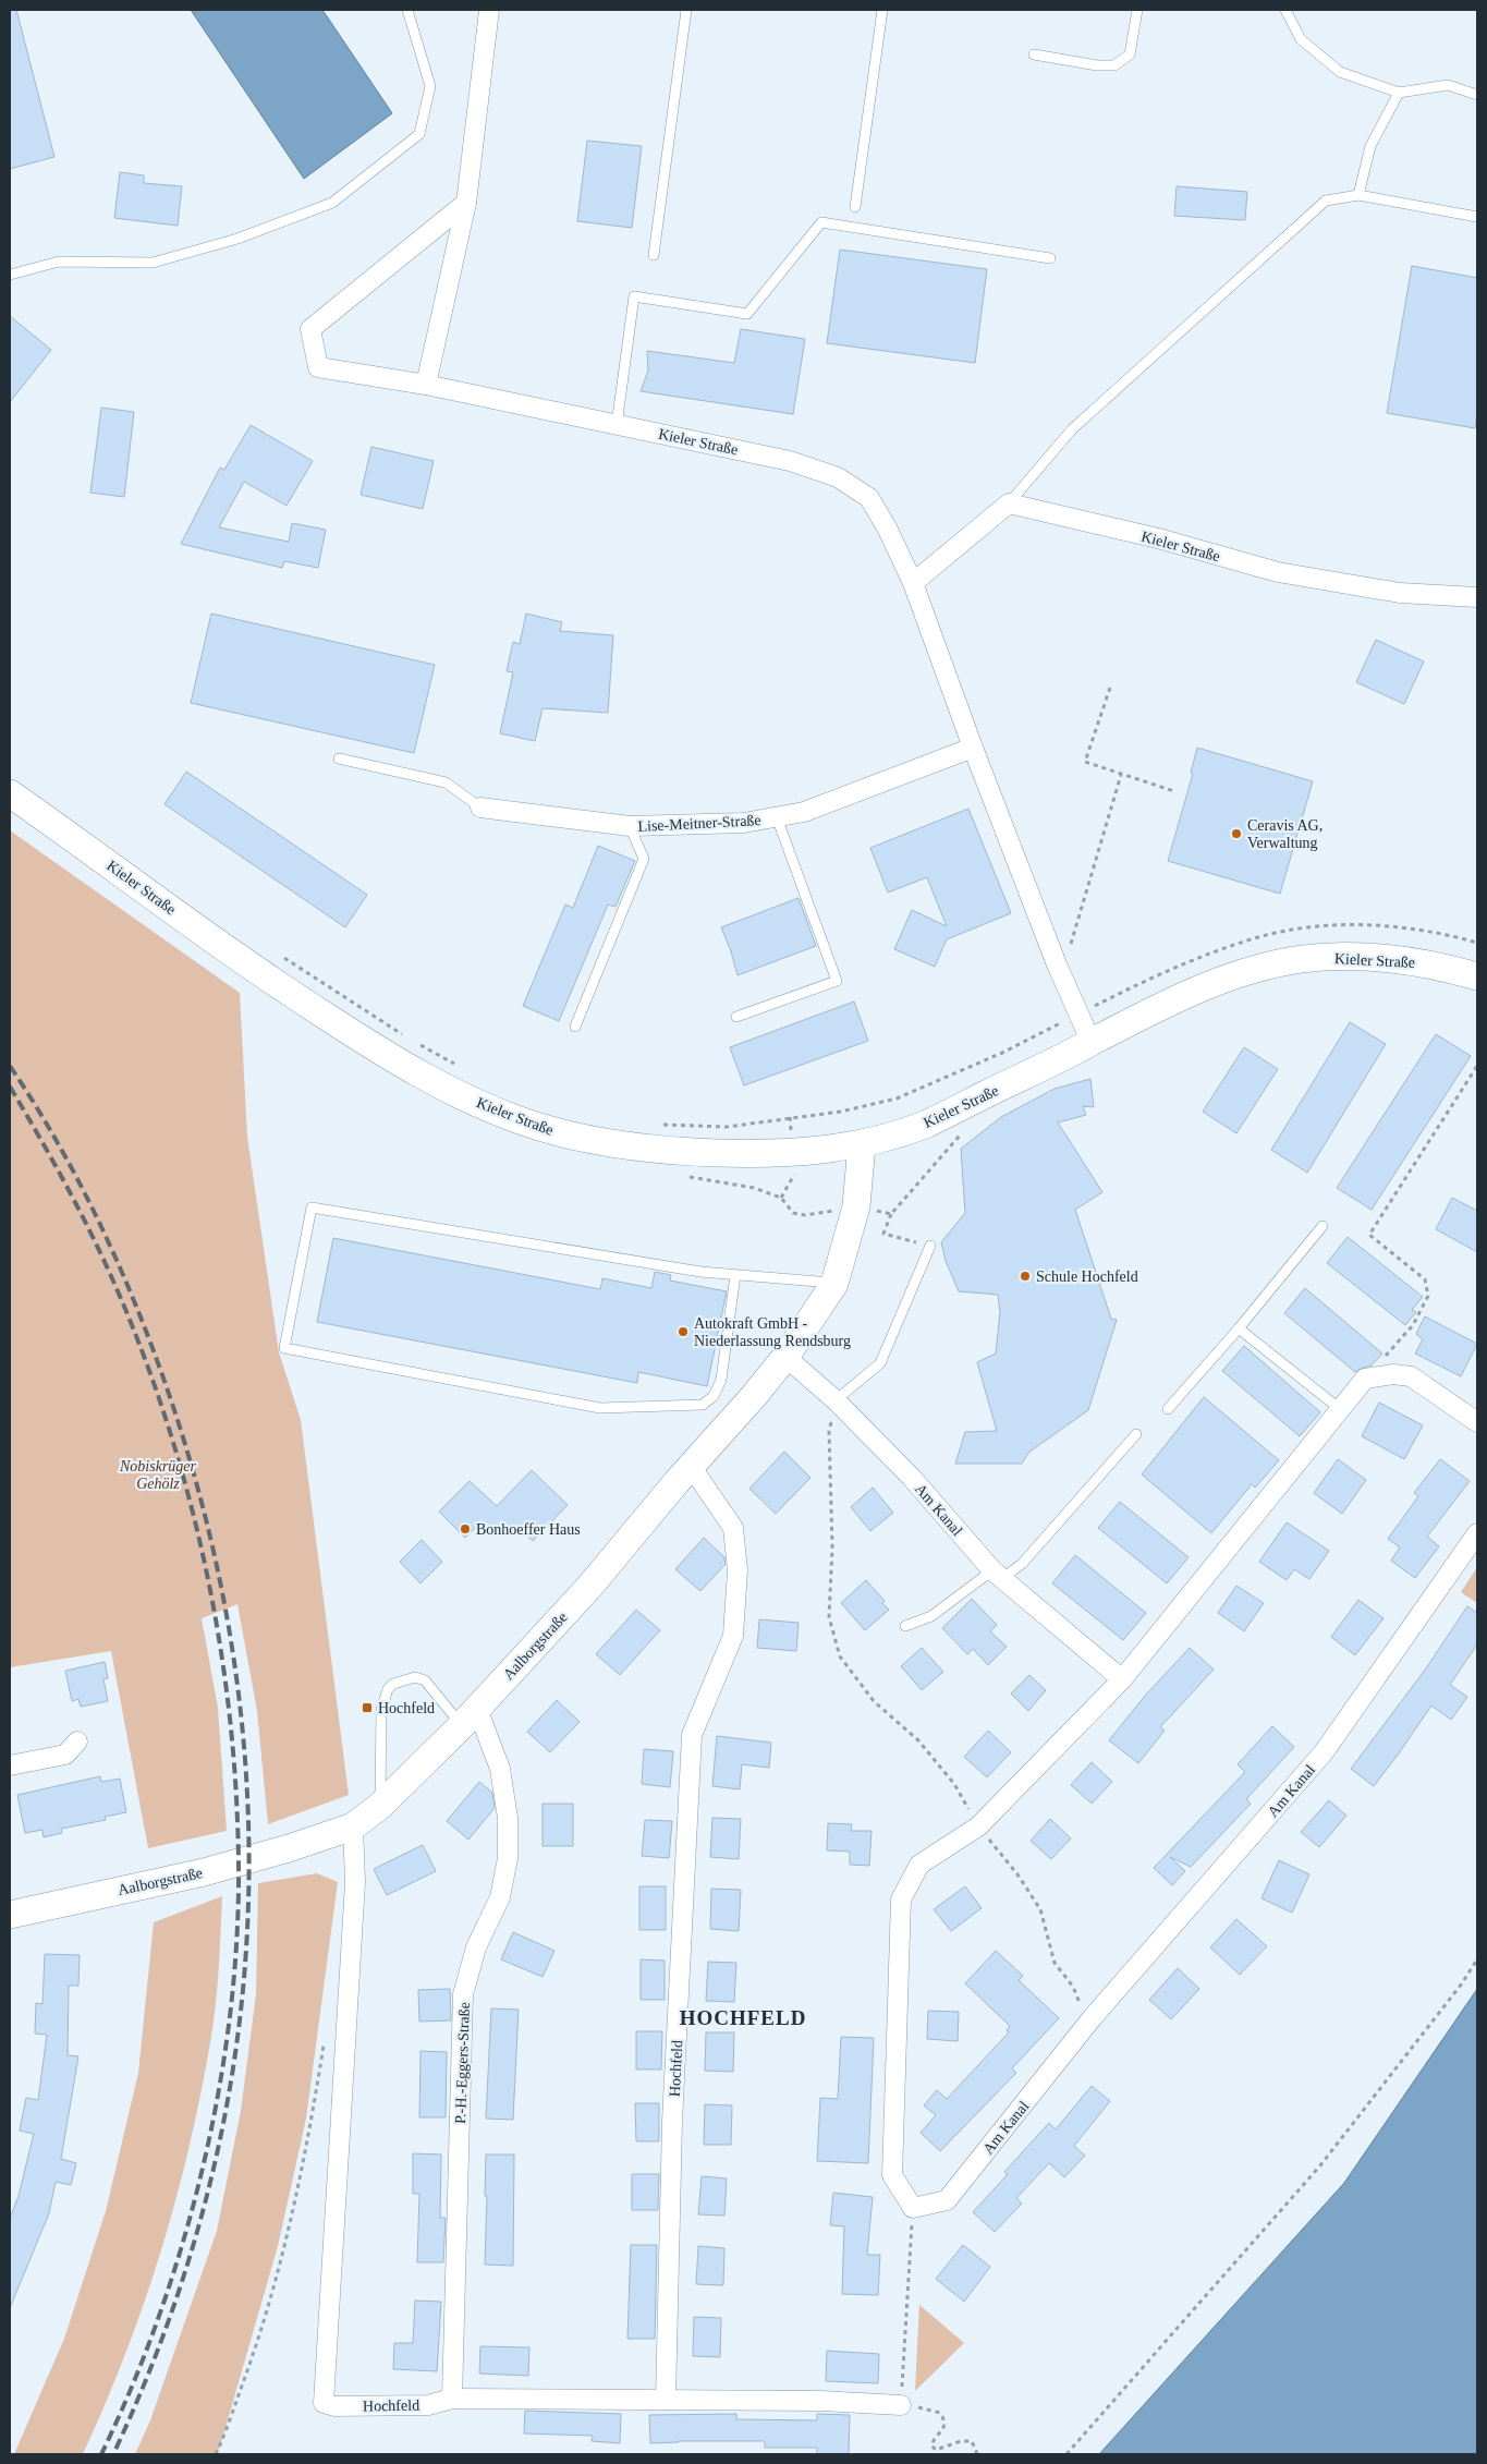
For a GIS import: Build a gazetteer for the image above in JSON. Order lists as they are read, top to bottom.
{
  "streets": {
    "main road": ["Kieler Straße", "Aalborgstraße"],
    "street": [
      "Lise-Meitner-Straße",
      "Am Kanal",
      "P.-H.-Eggers-Straße",
      "Hochfeld"
    ]
  },
  "crossings": [
    ["Kieler Straße", "Lise-Meitner-Straße"],
    ["Kieler Straße", "Aalborgstraße"],
    ["Am Kanal", "Aalborgstraße"],
    ["Aalborgstraße", "P.-H.-Eggers-Straße"],
    ["Aalborgstraße", "Hochfeld"],
    ["P.-H.-Eggers-Straße", "Hochfeld"]
  ],
  "districts": ["HOCHFELD"],
  "parks": ["Nobiskrüger Gehölz"],
  "places": {
    "other": [
      "Ceravis AG, Verwaltung",
      "Schule Hochfeld",
      "Autokraft GmbH - Niederlassung Rendsburg",
      "Bonhoeffer Haus"
    ],
    "transit": ["Hochfeld"]
  }
}
